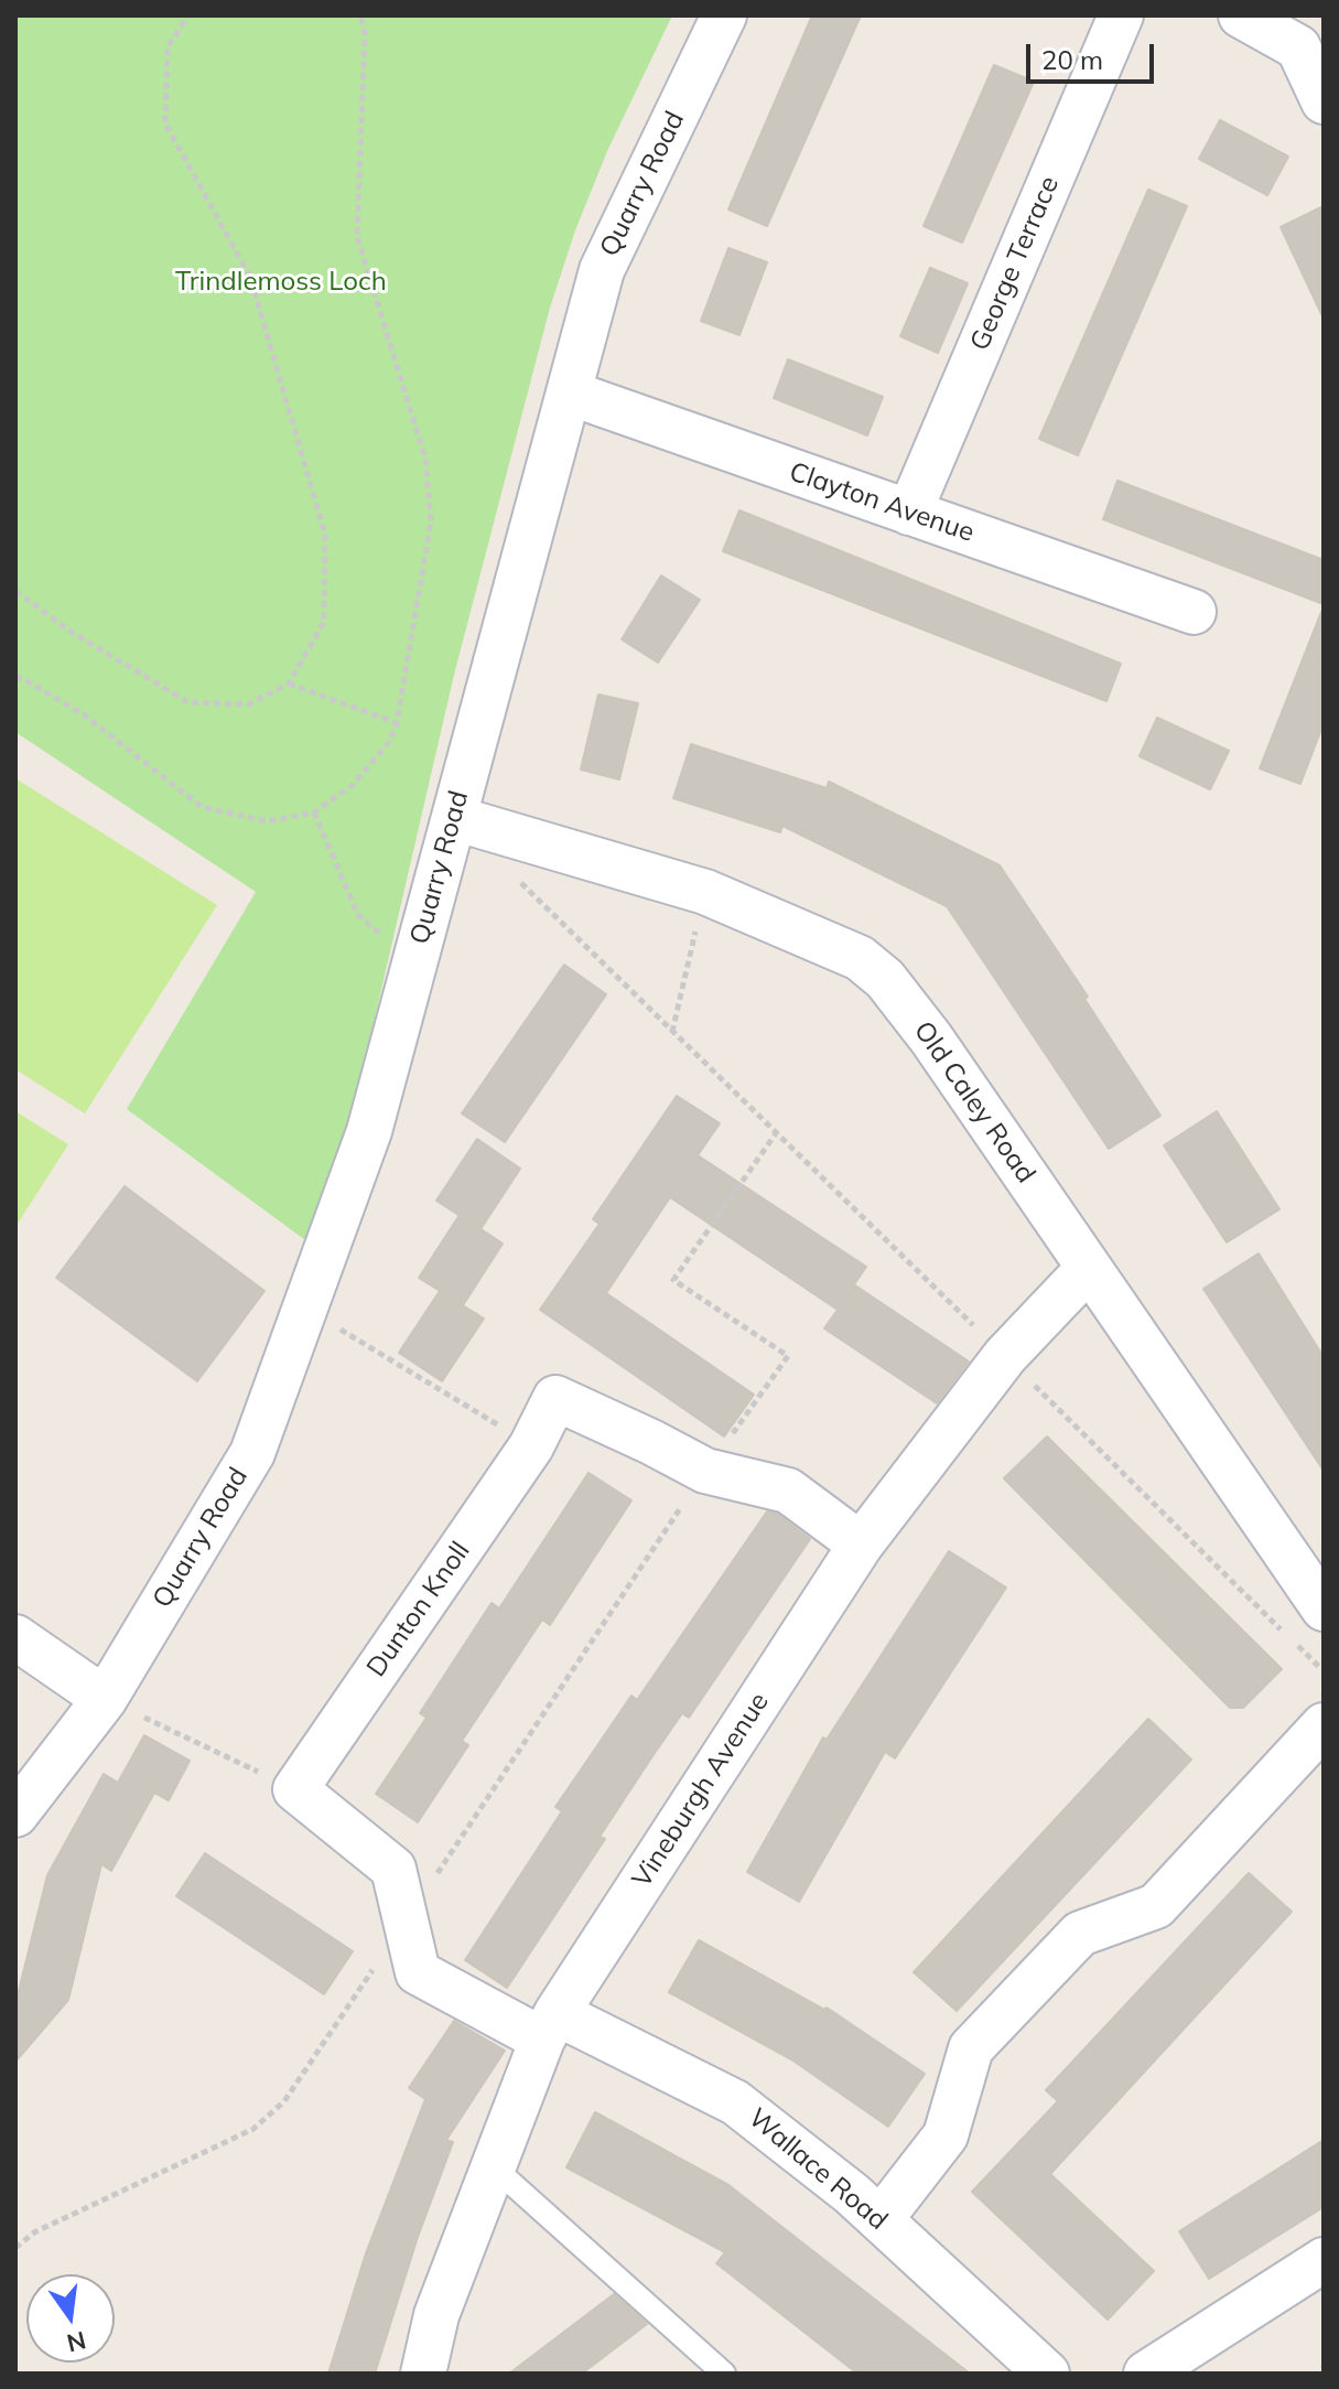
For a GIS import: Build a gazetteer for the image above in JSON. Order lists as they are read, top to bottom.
{
  "streets": {
    "street": [
      "Quarry Road",
      "George Terrace",
      "Clayton Avenue",
      "Old Caley Road",
      "Dunton Knoll",
      "Vineburgh Avenue",
      "Wallace Road"
    ]
  },
  "crossings": [
    ["Quarry Road", "Clayton Avenue"],
    ["Quarry Road", "Old Caley Road"],
    ["George Terrace", "Clayton Avenue"],
    ["Old Caley Road", "Vineburgh Avenue"],
    ["Dunton Knoll", "Vineburgh Avenue"],
    ["Vineburgh Avenue", "Wallace Road"]
  ],
  "parks": ["Trindlemoss Loch"],
  "scale_bar": "20 m",
  "north": "bottom"
}
